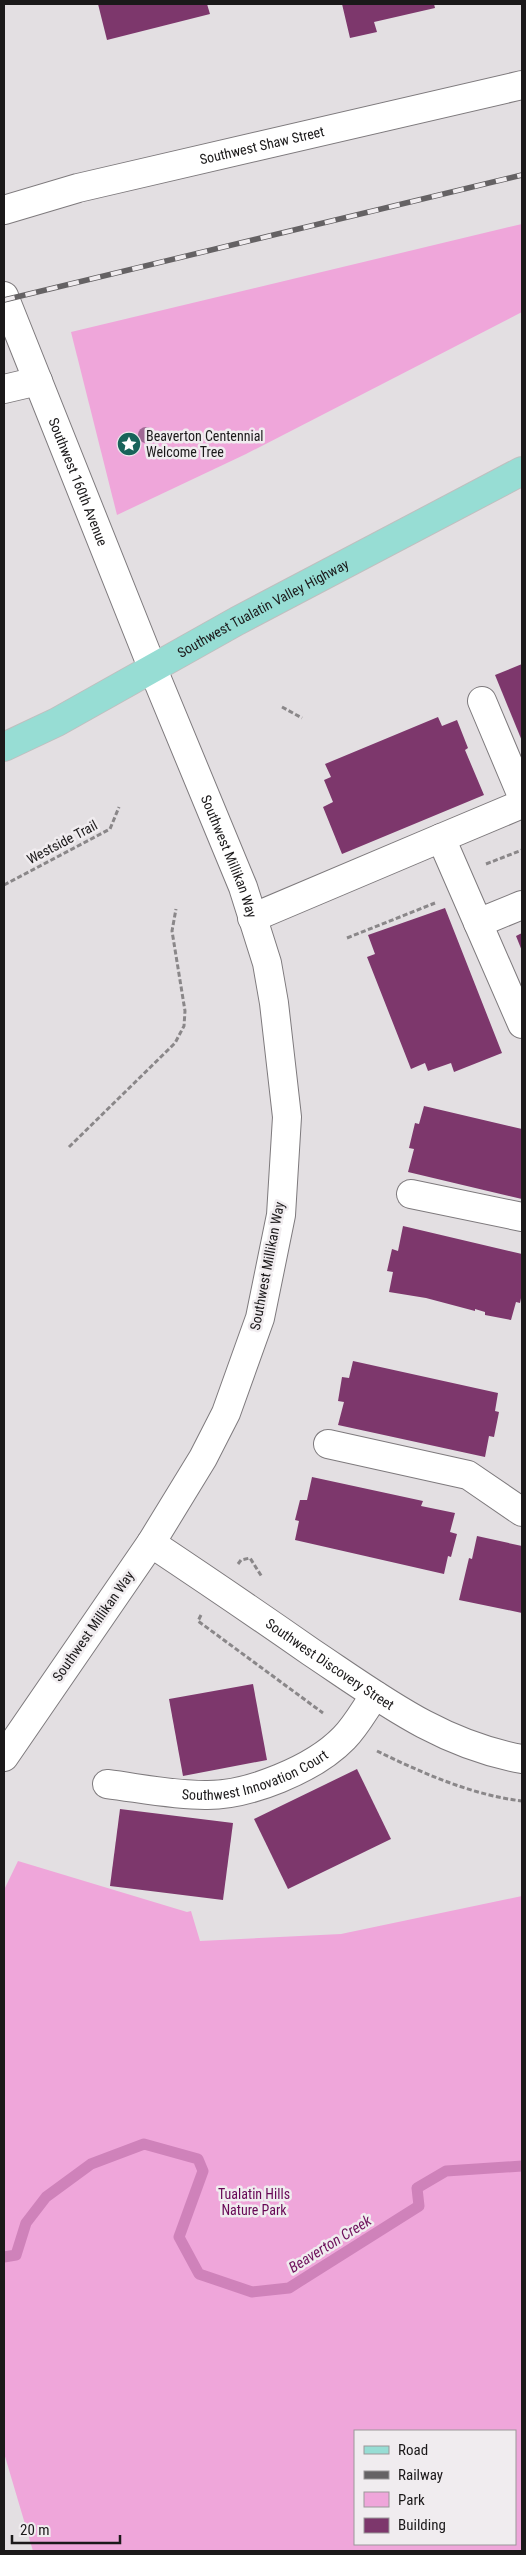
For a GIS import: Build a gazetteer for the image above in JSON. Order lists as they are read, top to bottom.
{
  "streets": {
    "main road": ["Southwest Tualatin Valley Highway"],
    "street": [
      "Southwest Shaw Street",
      "Southwest 160th Avenue",
      "Southwest Millikan Way",
      "Southwest Discovery Street",
      "Southwest Innovation Court"
    ],
    "path": ["Westside Trail"]
  },
  "crossings": [
    ["Southwest 160th Avenue", "Southwest Tualatin Valley Highway"],
    ["Southwest 160th Avenue", "Southwest Millikan Way"],
    ["Southwest Tualatin Valley Highway", "Southwest Millikan Way"],
    ["Southwest Millikan Way", "Southwest Discovery Street"],
    ["Southwest Discovery Street", "Southwest Innovation Court"]
  ],
  "water": ["Beaverton Creek"],
  "parks": ["Tualatin Hills Nature Park"],
  "places": {
    "place": ["Beaverton Centennial Welcome Tree"]
  },
  "legend": [
    "Road",
    "Railway",
    "Park",
    "Building"
  ],
  "scale_bar": "20 m"
}
